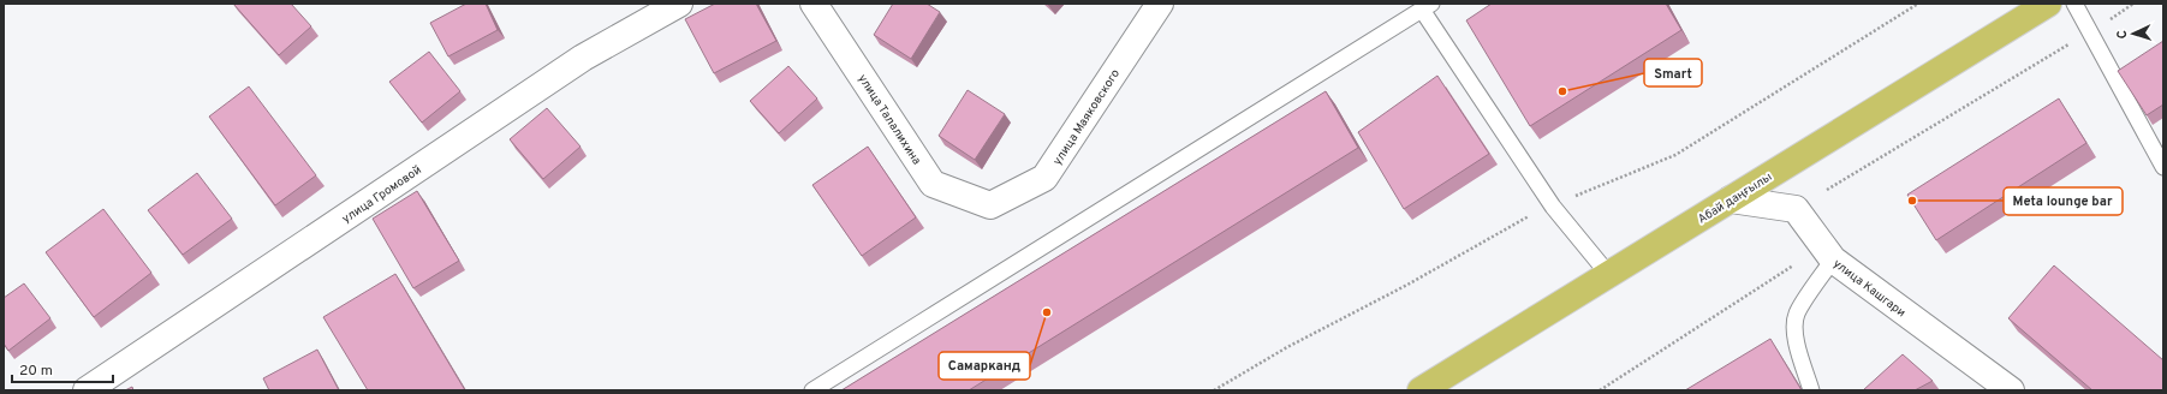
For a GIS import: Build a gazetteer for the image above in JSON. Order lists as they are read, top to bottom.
{
  "streets": {
    "main road": ["Абай даңғылы"],
    "street": [
      "улица Маяковского",
      "улица Талалихина",
      "улица Громовой",
      "улица Кашгари"
    ]
  },
  "crossings": [
    ["улица Маяковского", "улица Талалихина"],
    ["Абай даңғылы", "улица Кашгари"]
  ],
  "places": ["Smart", "Meta lounge bar", "Самарканд"],
  "scale_bar": "20 m",
  "north": "left"
}
